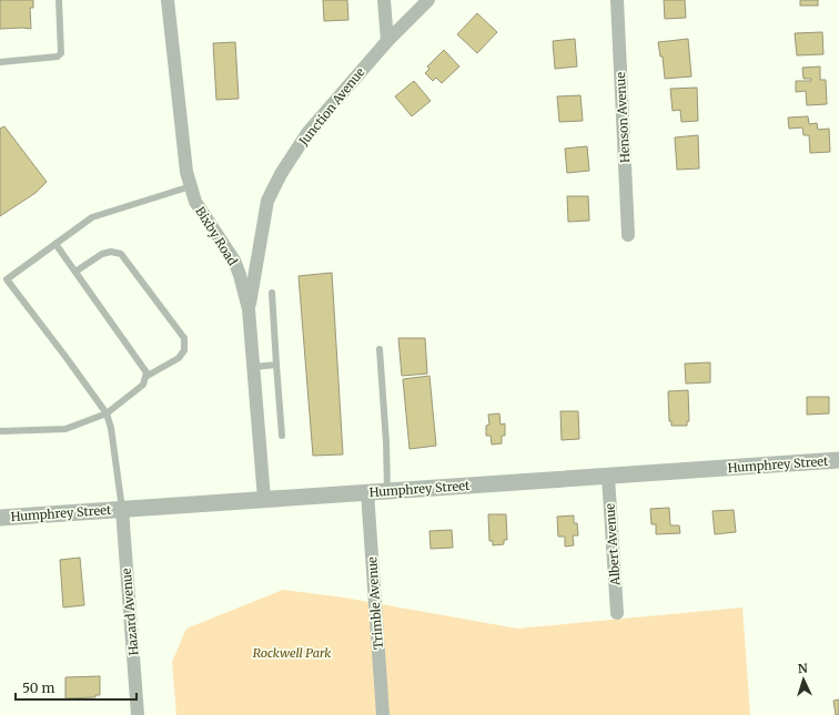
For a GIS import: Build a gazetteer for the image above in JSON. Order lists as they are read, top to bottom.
{
  "streets": {
    "street": [
      "Junction Avenue",
      "Henson Avenue",
      "Bixby Road",
      "Humphrey Street",
      "Albert Avenue",
      "Trimble Avenue",
      "Hazard Avenue"
    ]
  },
  "crossings": [
    ["Junction Avenue", "Bixby Road"],
    ["Bixby Road", "Humphrey Street"],
    ["Humphrey Street", "Albert Avenue"],
    ["Humphrey Street", "Trimble Avenue"],
    ["Humphrey Street", "Hazard Avenue"]
  ],
  "parks": ["Rockwell Park"],
  "scale_bar": "50 m",
  "north": "top"
}
